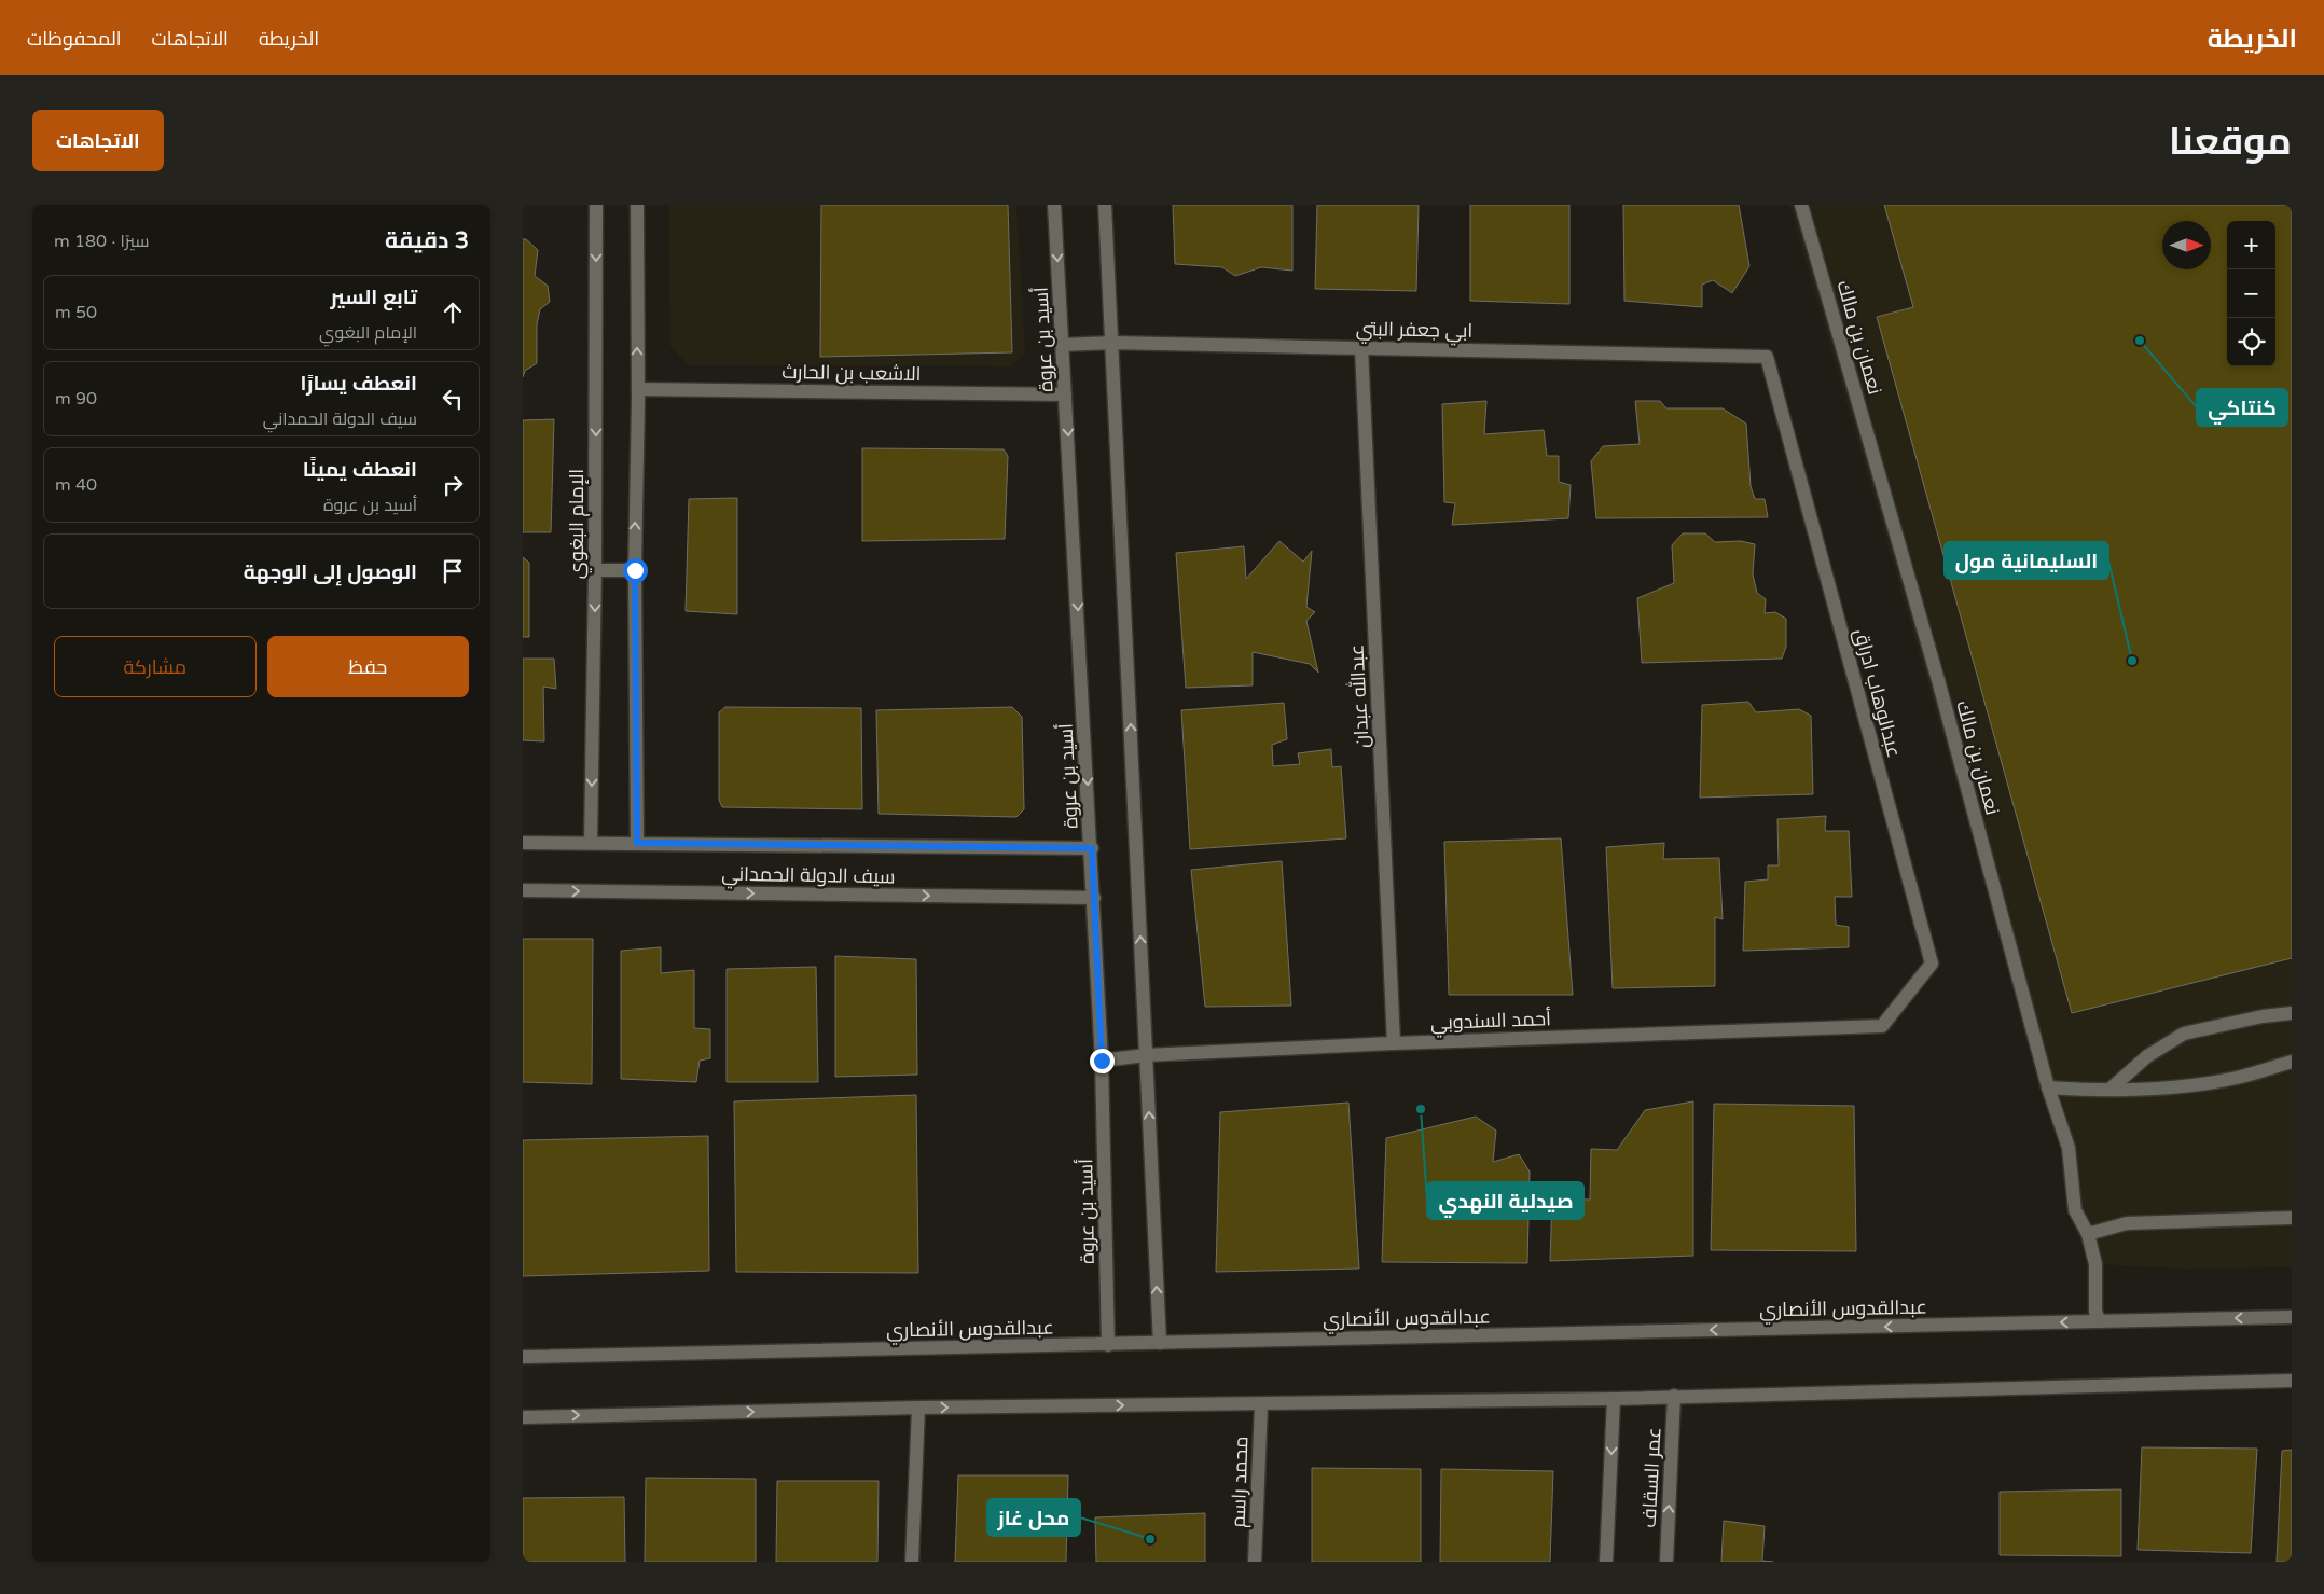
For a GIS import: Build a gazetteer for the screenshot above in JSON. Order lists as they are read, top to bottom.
{
  "streets": {
    "street": [
      "ابي جعفر البتي",
      "نعمان بن مالك",
      "أسيد بن عروة",
      "الاشعب بن الحارث",
      "الإمام البغوي",
      "عبدالوهاب ادراق",
      "عبدالله عبدان",
      "سيف الدولة الحمداني",
      "أحمد السندوبي",
      "عبدالقدوس الأنصاري",
      "عمر السقاف",
      "محمد راسم"
    ]
  },
  "crossings": [
    ["ابي جعفر البتي", "أسيد بن عروة"],
    ["ابي جعفر البتي", "عبدالوهاب ادراق"],
    ["ابي جعفر البتي", "عبدالله عبدان"],
    ["نعمان بن مالك", "عبدالقدوس الأنصاري"],
    ["أسيد بن عروة", "الاشعب بن الحارث"],
    ["أسيد بن عروة", "سيف الدولة الحمداني"],
    ["أسيد بن عروة", "أحمد السندوبي"],
    ["أسيد بن عروة", "عبدالقدوس الأنصاري"],
    ["الإمام البغوي", "سيف الدولة الحمداني"],
    ["عبدالوهاب ادراق", "أحمد السندوبي"],
    ["عبدالله عبدان", "أحمد السندوبي"]
  ],
  "places": [
    "كنتاكي",
    "السليمانية مول",
    "صيدلية النهدي",
    "محل غاز"
  ],
  "north": "right",
  "page": {
    "header": "الخريطة",
    "nav": ["الخريطة", "الاتجاهات", "المحفوظات"],
    "title": "موقعنا",
    "buttons": [
      "الاتجاهات",
      ["حفظ", "مشاركة"]
    ],
    "heading": ["3 دقيقة", "سيرًا · 180 m"],
    "map_buttons": ["+", "−"],
    "list": [
      ["تابع السير", "الإمام البغوي", "50 m"],
      ["انعطف يسارًا", "سيف الدولة الحمداني", "90 m"],
      ["انعطف يمينًا", "أسيد بن عروة", "40 m"],
      "الوصول إلى الوجهة"
    ]
  }
}
